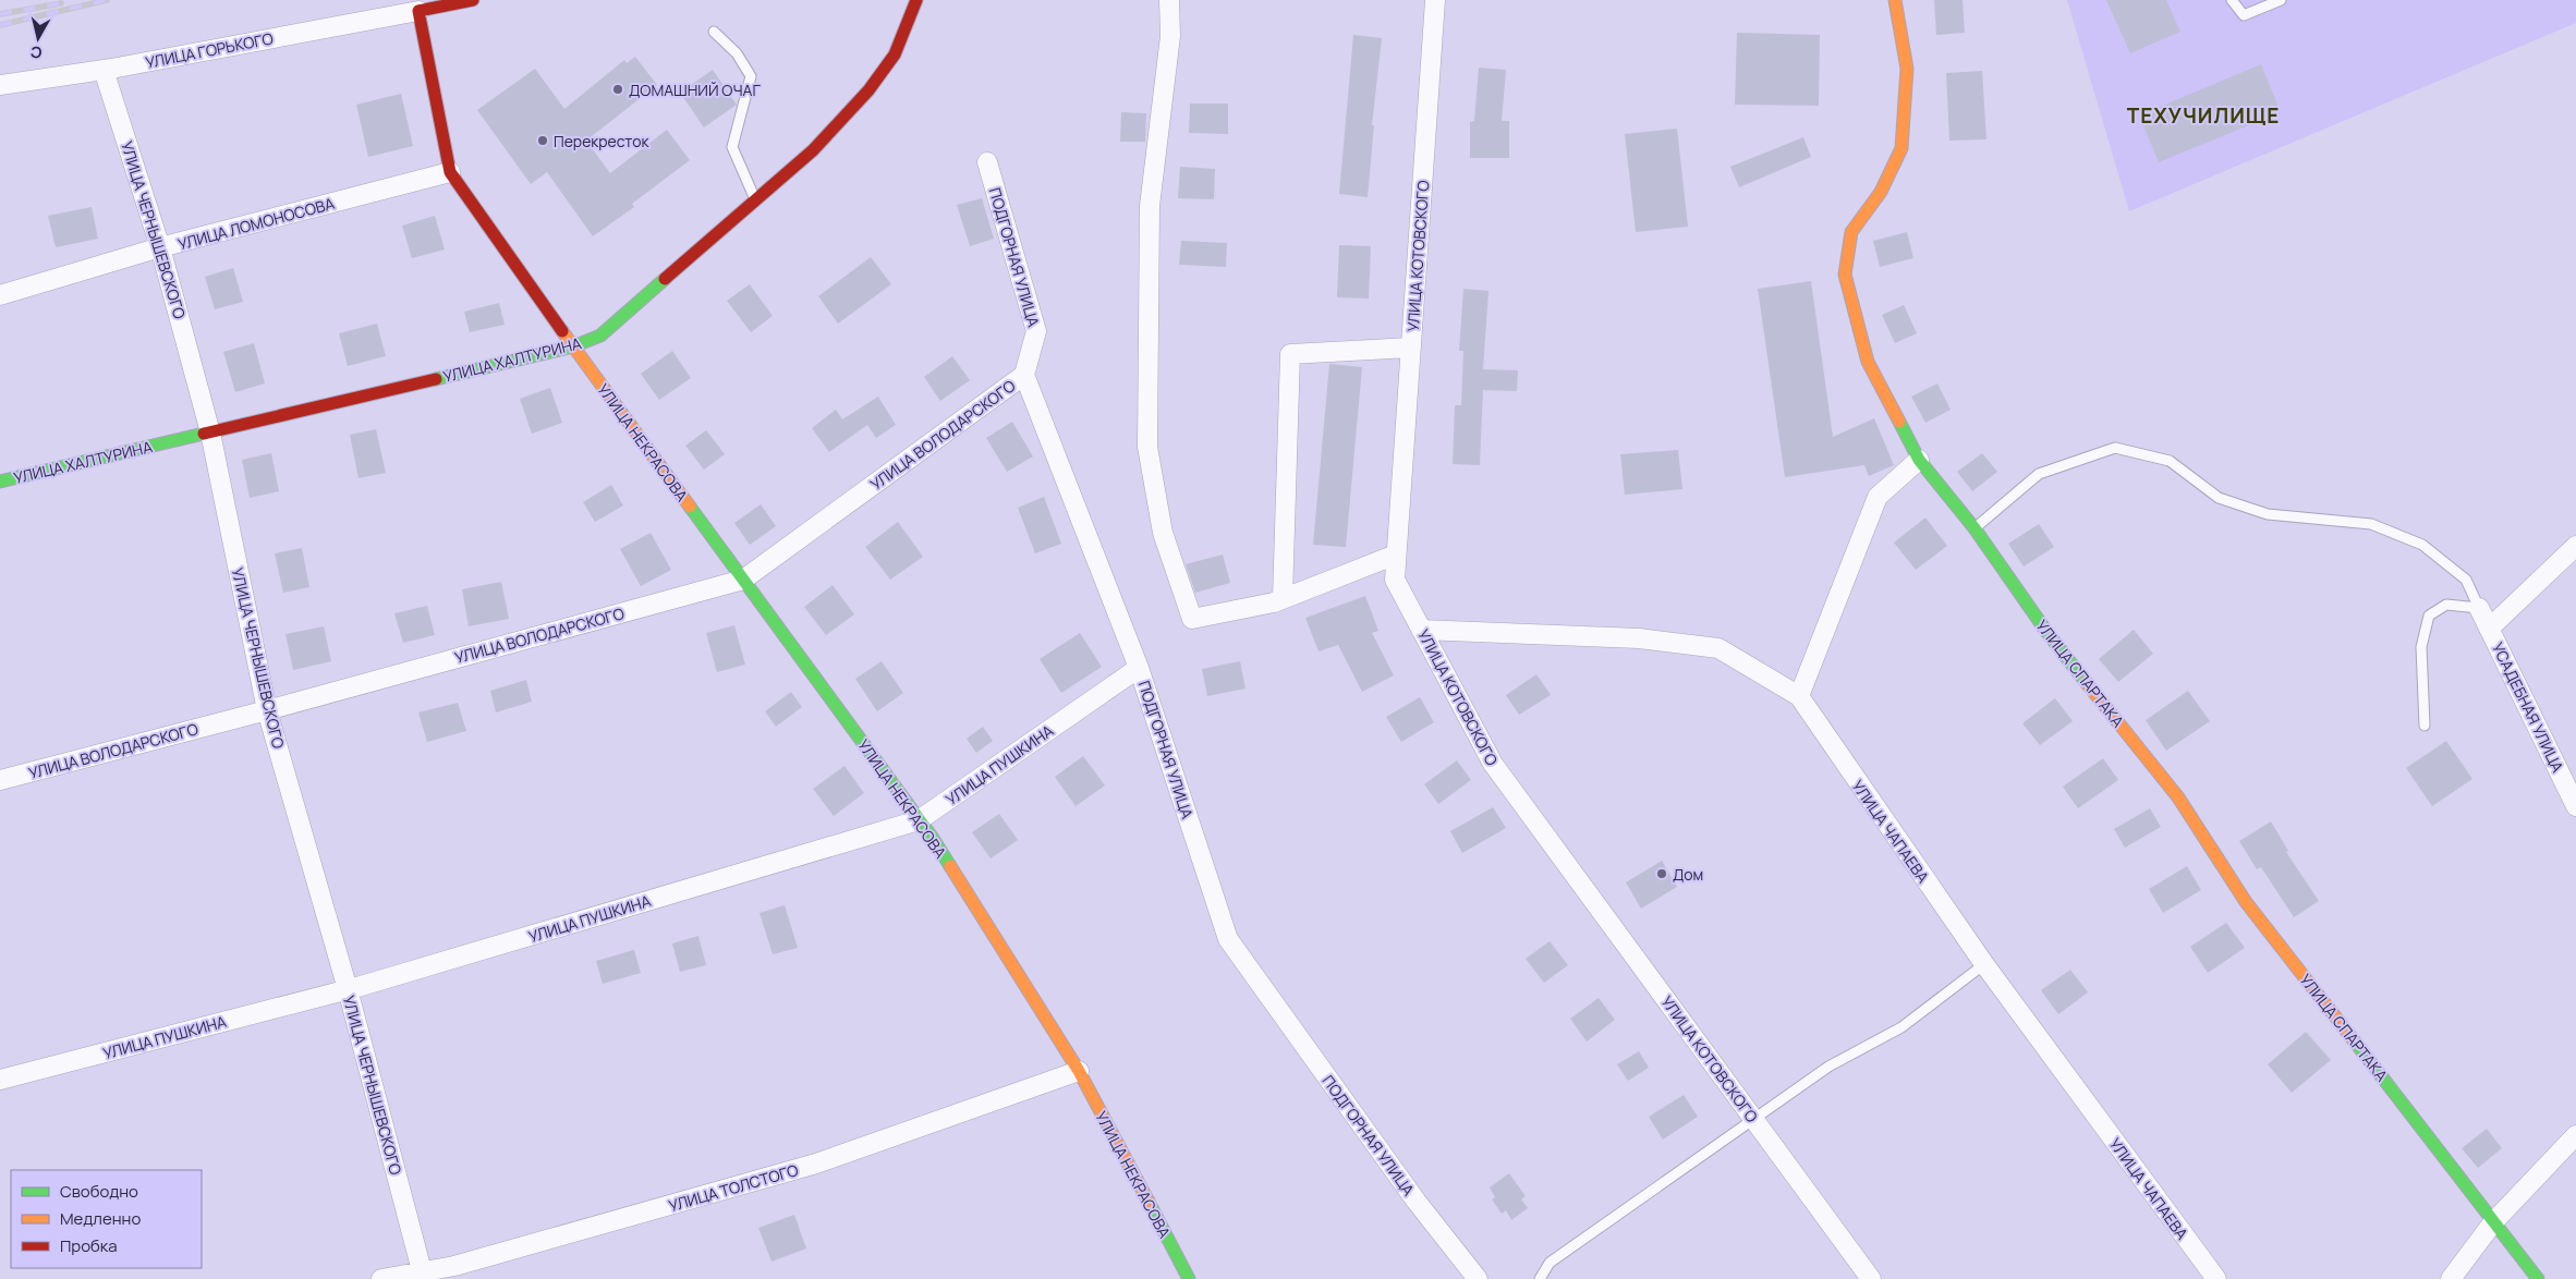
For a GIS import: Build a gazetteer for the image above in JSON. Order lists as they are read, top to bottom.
{
  "streets": {
    "main road": ["УЛИЦА ХАЛТУРИНА", "УЛИЦА НЕКРАСОВА", "УЛИЦА СПАРТАКА"],
    "street": [
      "УЛИЦА ГОРЬКОГО",
      "УЛИЦА ЛОМОНОСОВА",
      "УЛИЦА ЧЕРНЫШЕВСКОГО",
      "УЛИЦА КОТОВСКОГО",
      "ПОДГОРНАЯ УЛИЦА",
      "УЛИЦА ВОЛОДАРСКОГО",
      "УСАДЕБНАЯ УЛИЦА",
      "УЛИЦА ПУШКИНА",
      "УЛИЦА ЧАПАЕВА",
      "УЛИЦА ТОЛСТОГО"
    ]
  },
  "crossings": [
    ["УЛИЦА ГОРЬКОГО", "УЛИЦА ЧЕРНЫШЕВСКОГО"],
    ["УЛИЦА ЛОМОНОСОВА", "УЛИЦА ЧЕРНЫШЕВСКОГО"],
    ["УЛИЦА ЛОМОНОСОВА", "УЛИЦА НЕКРАСОВА"],
    ["УЛИЦА ЧЕРНЫШЕВСКОГО", "УЛИЦА ХАЛТУРИНА"],
    ["УЛИЦА ЧЕРНЫШЕВСКОГО", "УЛИЦА ВОЛОДАРСКОГО"],
    ["УЛИЦА ЧЕРНЫШЕВСКОГО", "УЛИЦА ПУШКИНА"],
    ["УЛИЦА ЧЕРНЫШЕВСКОГО", "УЛИЦА ТОЛСТОГО"],
    ["УЛИЦА КОТОВСКОГО", "УЛИЦА ЧАПАЕВА"],
    ["ПОДГОРНАЯ УЛИЦА", "УЛИЦА ВОЛОДАРСКОГО"],
    ["ПОДГОРНАЯ УЛИЦА", "УЛИЦА ПУШКИНА"],
    ["УЛИЦА ХАЛТУРИНА", "УЛИЦА НЕКРАСОВА"],
    ["УЛИЦА ВОЛОДАРСКОГО", "УЛИЦА НЕКРАСОВА"],
    ["УЛИЦА НЕКРАСОВА", "УЛИЦА ПУШКИНА"],
    ["УЛИЦА НЕКРАСОВА", "УЛИЦА ТОЛСТОГО"]
  ],
  "districts": ["ТЕХУЧИЛИЩЕ"],
  "places": ["ДОМАШНИЙ ОЧАГ", "Перекресток", "Дом"],
  "legend": ["Свободно", "Медленно", "Пробка"],
  "north": "bottom"
}
